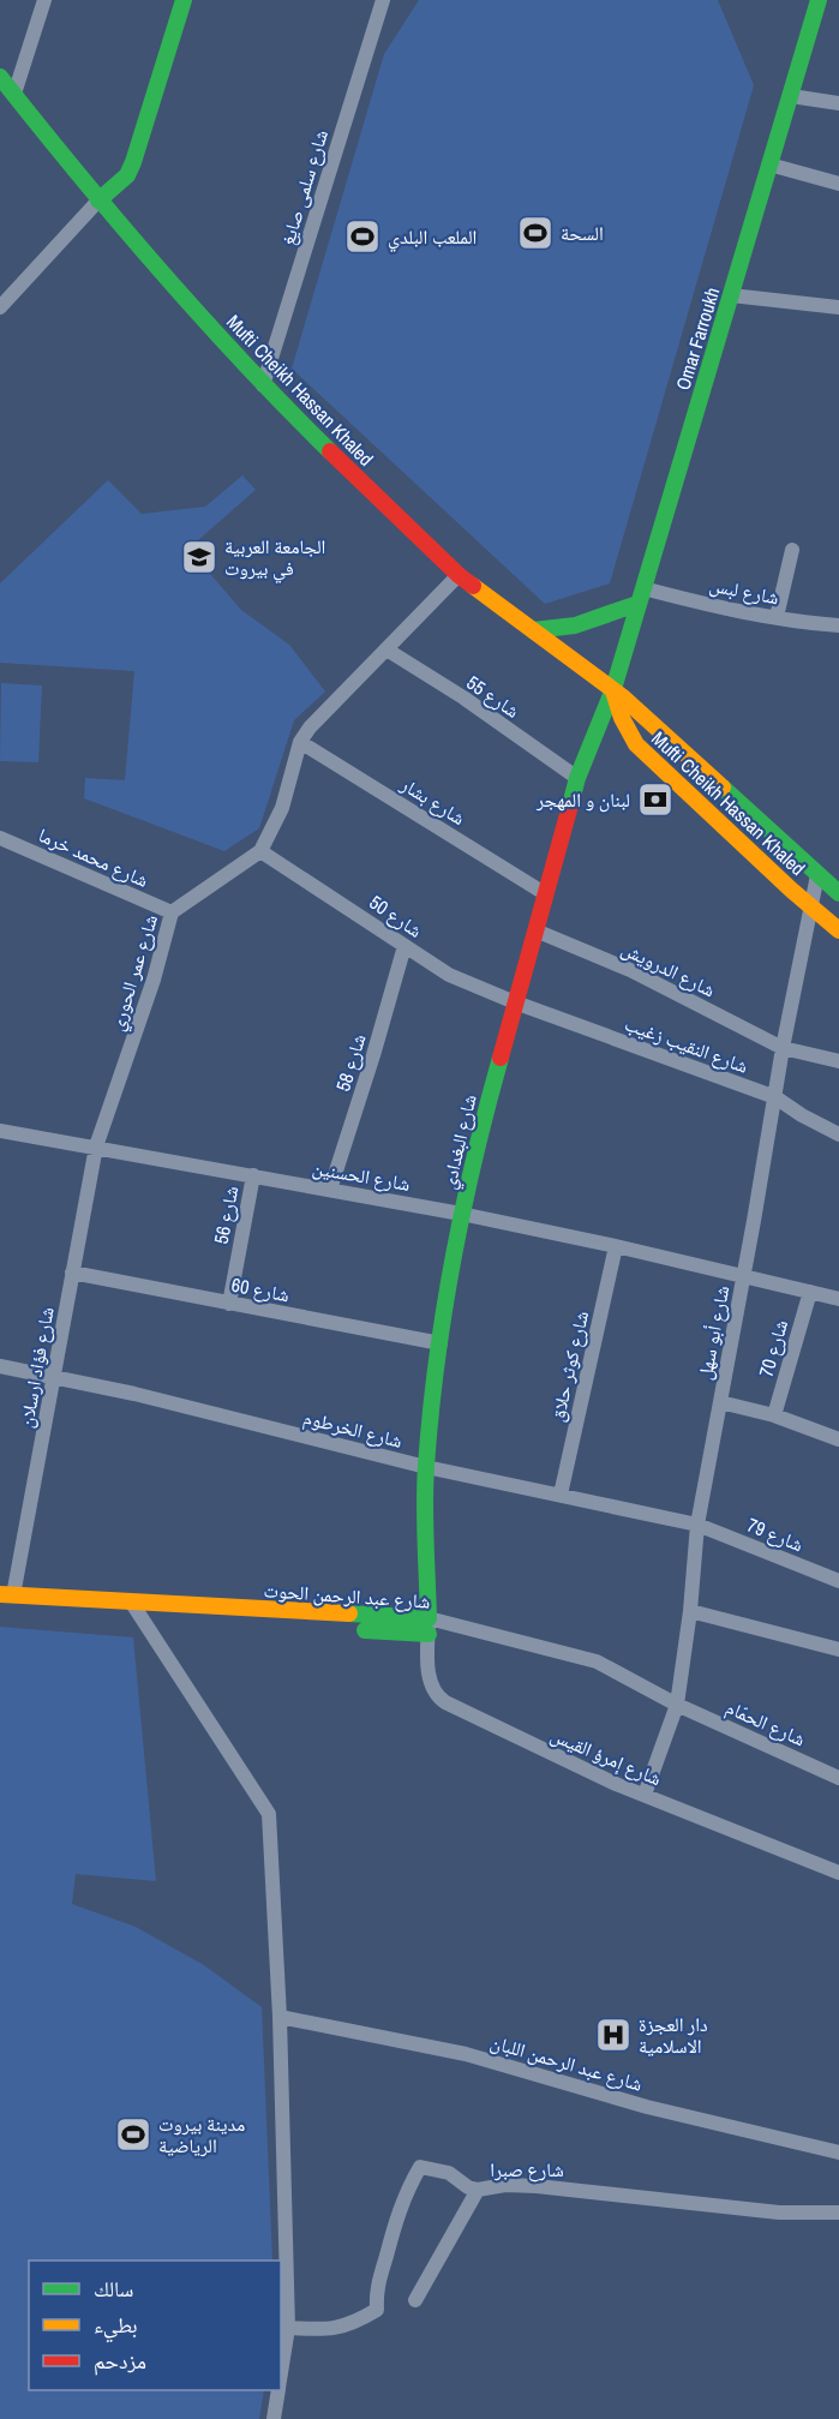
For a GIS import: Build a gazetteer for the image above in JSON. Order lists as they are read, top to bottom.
{
  "streets": {
    "street": [
      "شارع سلمى صايغ",
      "Omar Farroukh",
      "Mufti Cheikh Hassan Khaled",
      "شارع لبس",
      "شارع 55",
      "شارع بشار",
      "شارع محمد خرما",
      "شارع 50",
      "شارع الدرويش",
      "شارع عمر الحوري",
      "شارع النقيب زغيب",
      "شارع 58",
      "شارع البغدادي",
      "شارع الحسنين",
      "شارع 56",
      "شارع 60",
      "شارع أبو سهل",
      "شارع 70",
      "شارع كوثر حلاق",
      "شارع فؤاد ارسلان",
      "شارع الخرطوم",
      "شارع 79",
      "شارع عبد الرحمن الحوت",
      "شارع الحمّام",
      "شارع إمرؤ القيس",
      "شارع عبد الرحمن اللبان",
      "شارع صبرا"
    ]
  },
  "crossings": [
    ["شارع سلمى صايغ", "Mufti Cheikh Hassan Khaled"],
    ["Omar Farroukh", "Mufti Cheikh Hassan Khaled"],
    ["Omar Farroukh", "شارع لبس"],
    ["Omar Farroukh", "شارع البغدادي"],
    ["Mufti Cheikh Hassan Khaled", "شارع عمر الحوري"],
    ["Mufti Cheikh Hassan Khaled", "شارع البغدادي"],
    ["Mufti Cheikh Hassan Khaled", "شارع أبو سهل"],
    ["شارع 55", "شارع عمر الحوري"],
    ["شارع 55", "شارع البغدادي"],
    ["شارع بشار", "شارع عمر الحوري"],
    ["شارع بشار", "شارع البغدادي"],
    ["شارع محمد خرما", "شارع عمر الحوري"],
    ["شارع 50", "شارع عمر الحوري"],
    ["شارع 50", "شارع النقيب زغيب"],
    ["شارع 50", "شارع 58"],
    ["شارع 50", "شارع البغدادي"],
    ["شارع الدرويش", "شارع البغدادي"],
    ["شارع الدرويش", "شارع أبو سهل"],
    ["شارع عمر الحوري", "شارع الحسنين"],
    ["شارع عمر الحوري", "شارع فؤاد ارسلان"],
    ["شارع النقيب زغيب", "شارع البغدادي"],
    ["شارع النقيب زغيب", "شارع أبو سهل"],
    ["شارع 58", "شارع الحسنين"],
    ["شارع البغدادي", "شارع الحسنين"],
    ["شارع البغدادي", "شارع 60"],
    ["شارع البغدادي", "شارع الخرطوم"],
    ["شارع البغدادي", "شارع عبد الرحمن الحوت"],
    ["شارع البغدادي", "شارع إمرؤ القيس"],
    ["شارع الحسنين", "شارع 56"],
    ["شارع الحسنين", "شارع أبو سهل"],
    ["شارع الحسنين", "شارع 70"],
    ["شارع الحسنين", "شارع كوثر حلاق"],
    ["شارع الحسنين", "شارع فؤاد ارسلان"],
    ["شارع 56", "شارع 60"],
    ["شارع 60", "شارع فؤاد ارسلان"],
    ["شارع أبو سهل", "شارع الخرطوم"],
    ["شارع أبو سهل", "شارع 79"],
    ["شارع أبو سهل", "شارع عبد الرحمن الحوت"],
    ["شارع أبو سهل", "شارع الحمّام"],
    ["شارع أبو سهل", "شارع إمرؤ القيس"],
    ["شارع كوثر حلاق", "شارع الخرطوم"],
    ["شارع فؤاد ارسلان", "شارع الخرطوم"],
    ["شارع فؤاد ارسلان", "شارع عبد الرحمن الحوت"],
    ["شارع الخرطوم", "شارع 79"],
    ["شارع عبد الرحمن الحوت", "شارع الحمّام"],
    ["شارع عبد الرحمن الحوت", "شارع إمرؤ القيس"]
  ],
  "places": {
    "sports": ["السحة", "الملعب البلدي", "مدينة بيروت الرياضية"],
    "school or university": ["الجامعة العربية في بيروت"],
    "bank": ["لبنان و المهجر"],
    "hospital": ["دار العجزة الاسلامية"]
  },
  "legend": ["سالك", "بطيء", "مزدحم"]
}
